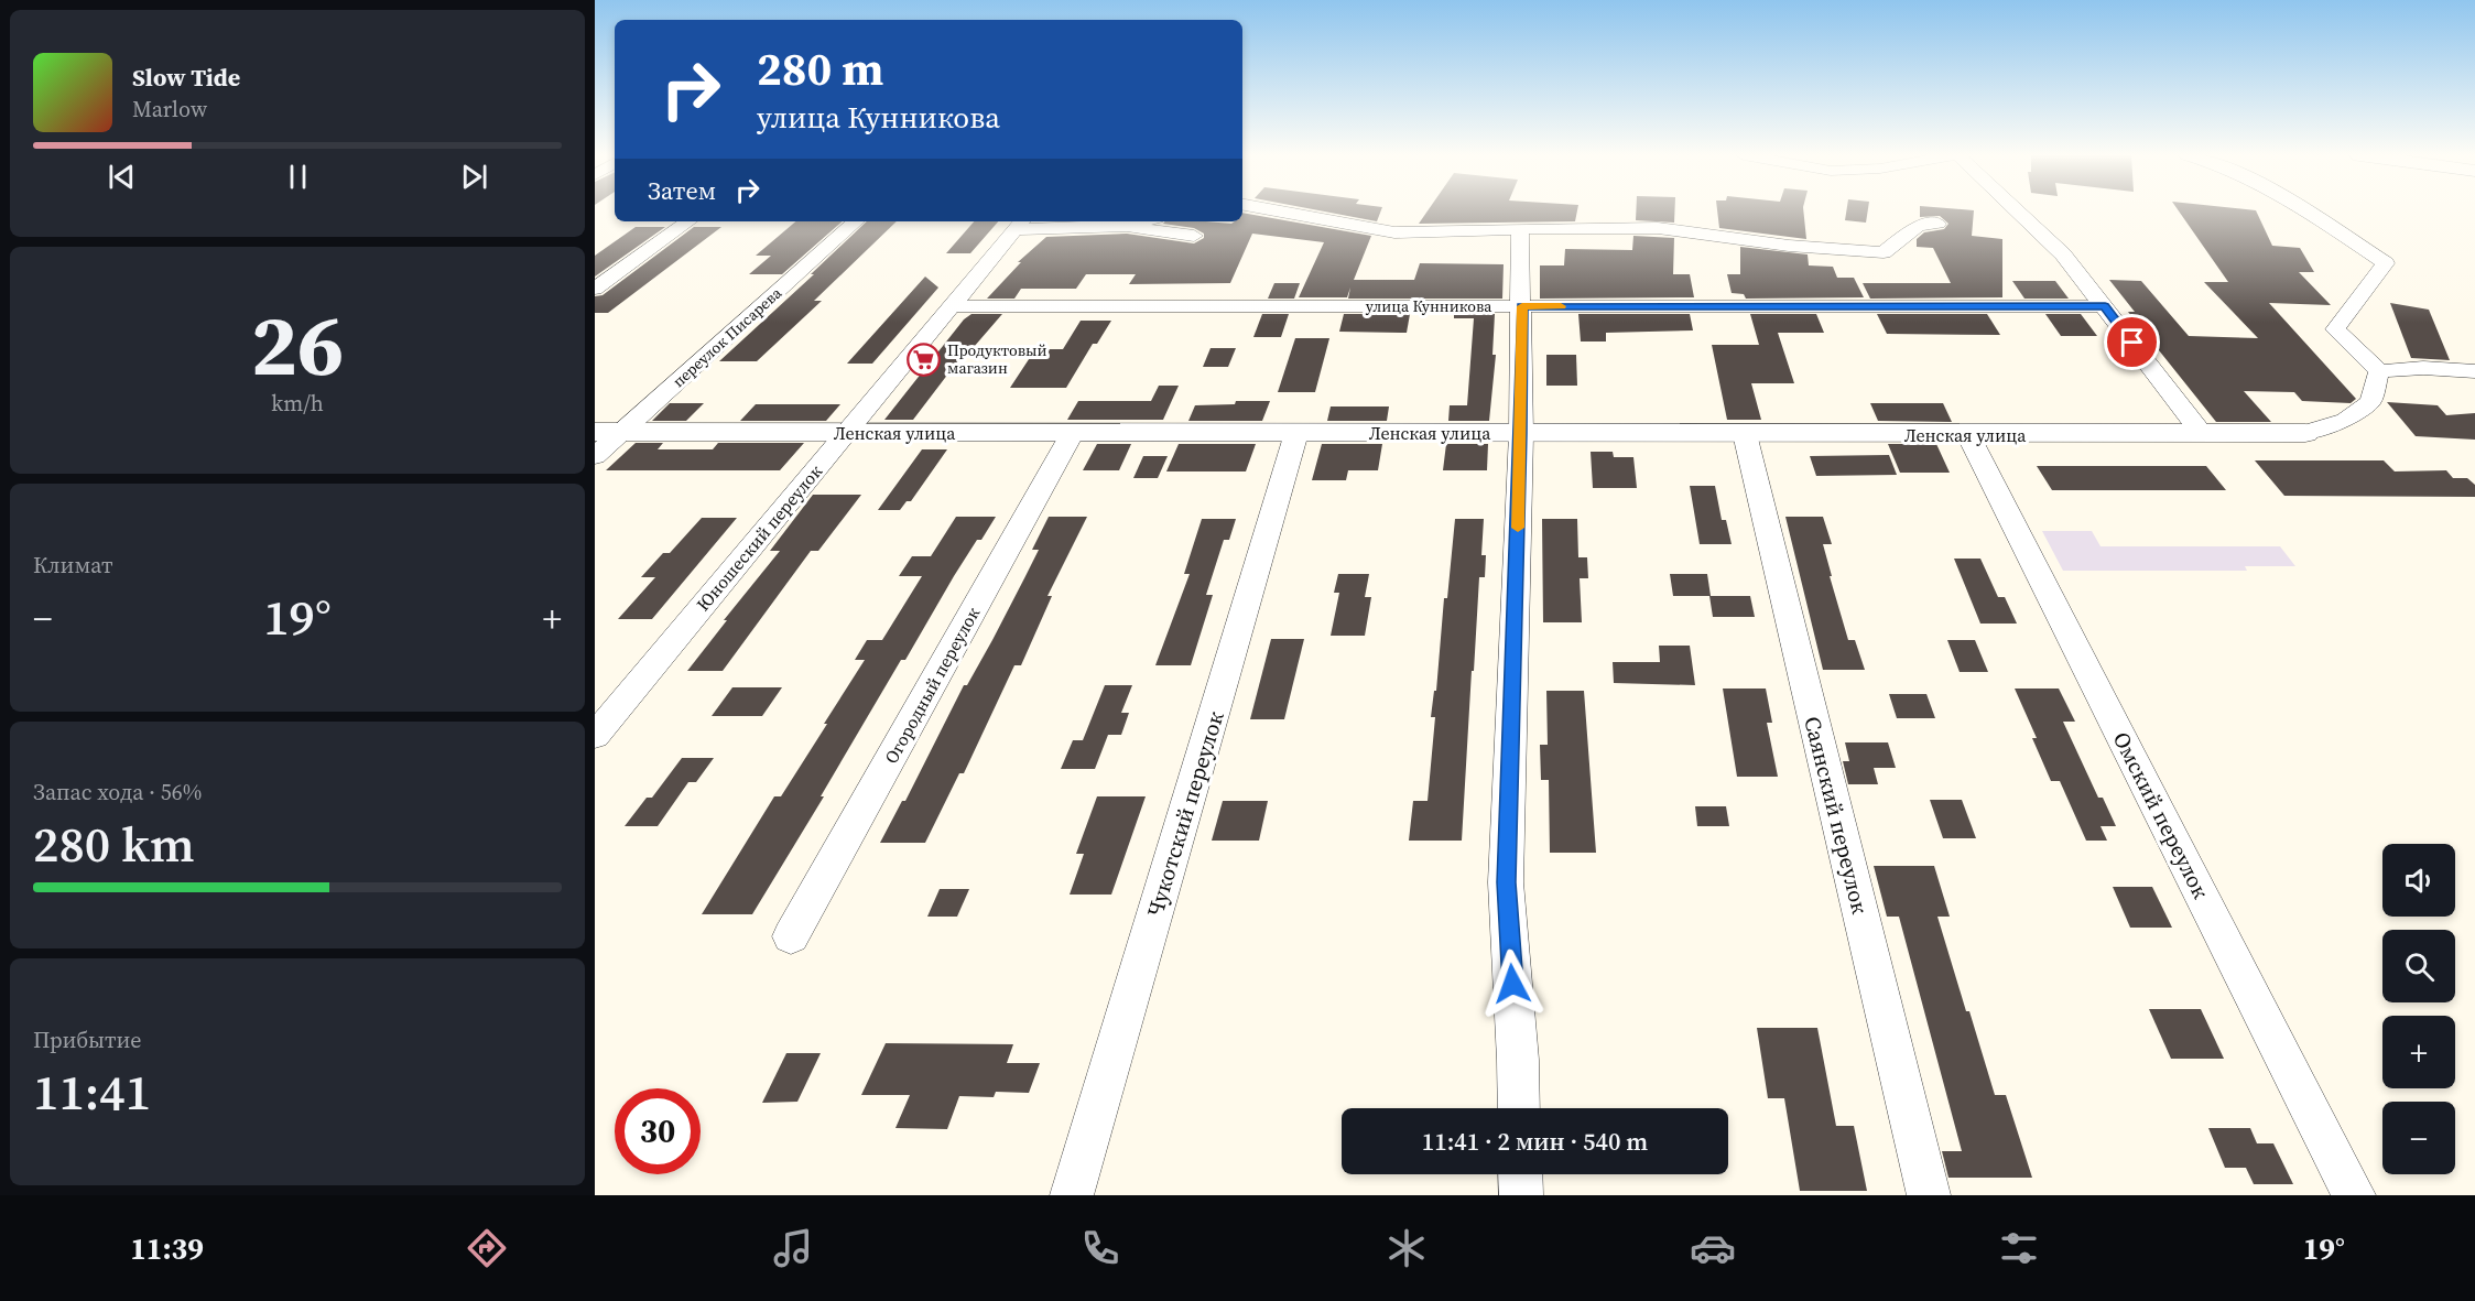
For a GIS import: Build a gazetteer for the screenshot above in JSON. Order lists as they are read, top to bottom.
{
  "streets": {
    "street": [
      "улица Кунникова",
      "переулок Писарева",
      "Ленская улица",
      "Юношеский переулок",
      "Огородный переулок",
      "Чукотский переулок",
      "Саянский переулок",
      "Омский переулок"
    ]
  },
  "crossings": [
    ["улица Кунникова", "Юношеский переулок"],
    ["переулок Писарева", "Ленская улица"],
    ["Ленская улица", "Юношеский переулок"],
    ["Ленская улица", "Огородный переулок"],
    ["Ленская улица", "Чукотский переулок"],
    ["Ленская улица", "Саянский переулок"],
    ["Ленская улица", "Омский переулок"]
  ],
  "places": {
    "supermarket": ["Продуктовый магазин"]
  },
  "page": {
    "turn": ["280 m", "улица Кунникова"],
    "song": ["Slow Tide", "Marlow"],
    "then": "Затем",
    "tile": [
      ["26", "km/h"],
      "Климат",
      ["Запас хода · 56%", "280 km"],
      ["Прибытие", "11:41"]
    ],
    "heat": ["−", "19°", "+"],
    "map_buttons": ["+", "−"],
    "limit": "30",
    "trip": "11:41 · 2 мин · 540 m",
    "tabs": ["11:39", "19°"]
  }
}
